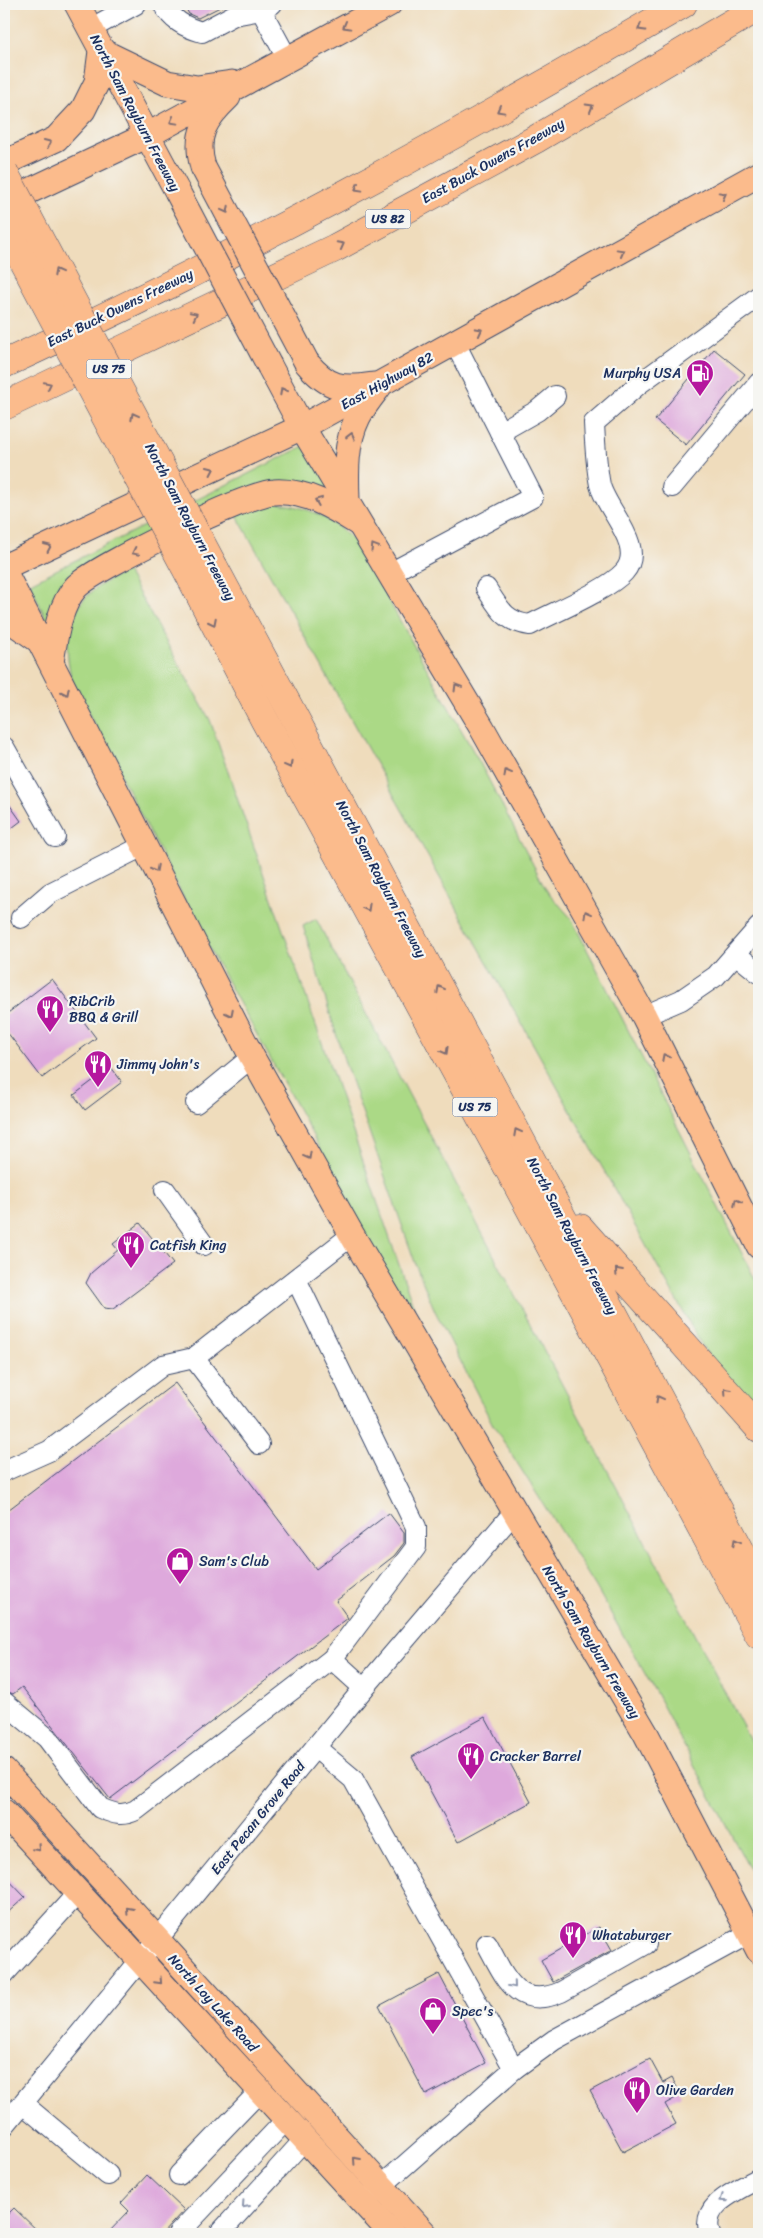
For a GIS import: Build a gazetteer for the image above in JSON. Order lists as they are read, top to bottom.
{
  "streets": {
    "highway": [
      "North Sam Rayburn Freeway",
      "East Buck Owens Freeway",
      "US 82",
      "US 75"
    ],
    "main road": ["East Highway 82", "North Loy Lake Road"],
    "street": ["East Pecan Grove Road"]
  },
  "crossings": [
    ["North Sam Rayburn Freeway", "East Highway 82"],
    ["North Sam Rayburn Freeway", "East Pecan Grove Road"],
    ["East Pecan Grove Road", "North Loy Lake Road"]
  ],
  "one_way": ["East Highway 82"],
  "places": {
    "fuel station": ["Murphy USA"],
    "restaurant": [
      "RibCrib BBQ & Grill",
      "Jimmy John's",
      "Catfish King",
      "Cracker Barrel",
      "Whataburger",
      "Olive Garden"
    ],
    "shop": ["Sam's Club", "Spec's"]
  }
}
